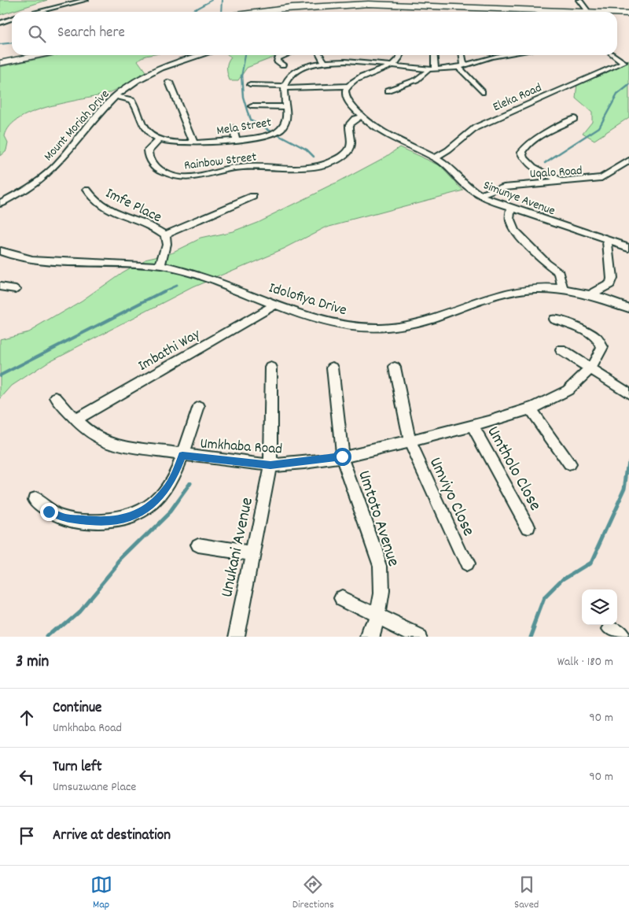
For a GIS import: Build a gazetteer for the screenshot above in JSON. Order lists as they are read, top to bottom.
{
  "streets": {
    "street": [
      "Eleka Road",
      "Mount Moriah Drive",
      "Mela Street",
      "Rainbow Street",
      "Uqalo Road",
      "Simunye Avenue",
      "Imfe Place",
      "Idolofiya Drive",
      "Imbathi Way",
      "Umkhaba Road",
      "Umtholo Close",
      "Umviyo Close",
      "Umtoto Avenue",
      "Unukani Avenue"
    ]
  },
  "crossings": [
    ["Eleka Road", "Simunye Avenue"],
    ["Mount Moriah Drive", "Mela Street"],
    ["Mela Street", "Rainbow Street"],
    ["Rainbow Street", "Simunye Avenue"],
    ["Uqalo Road", "Simunye Avenue"],
    ["Imfe Place", "Idolofiya Drive"],
    ["Idolofiya Drive", "Imbathi Way"],
    ["Imbathi Way", "Umkhaba Road"],
    ["Umkhaba Road", "Umtholo Close"],
    ["Umkhaba Road", "Umviyo Close"],
    ["Umkhaba Road", "Umtoto Avenue"],
    ["Umkhaba Road", "Unukani Avenue"]
  ],
  "page": {
    "search": "Search here",
    "heading": ["3 min", "Walk · 180 m"],
    "list": [
      ["Continue", "Umkhaba Road", "90 m"],
      ["Turn left", "Umsuzwane Place", "90 m"],
      "Arrive at destination"
    ],
    "nav": ["Map", "Directions", "Saved"]
  }
}
